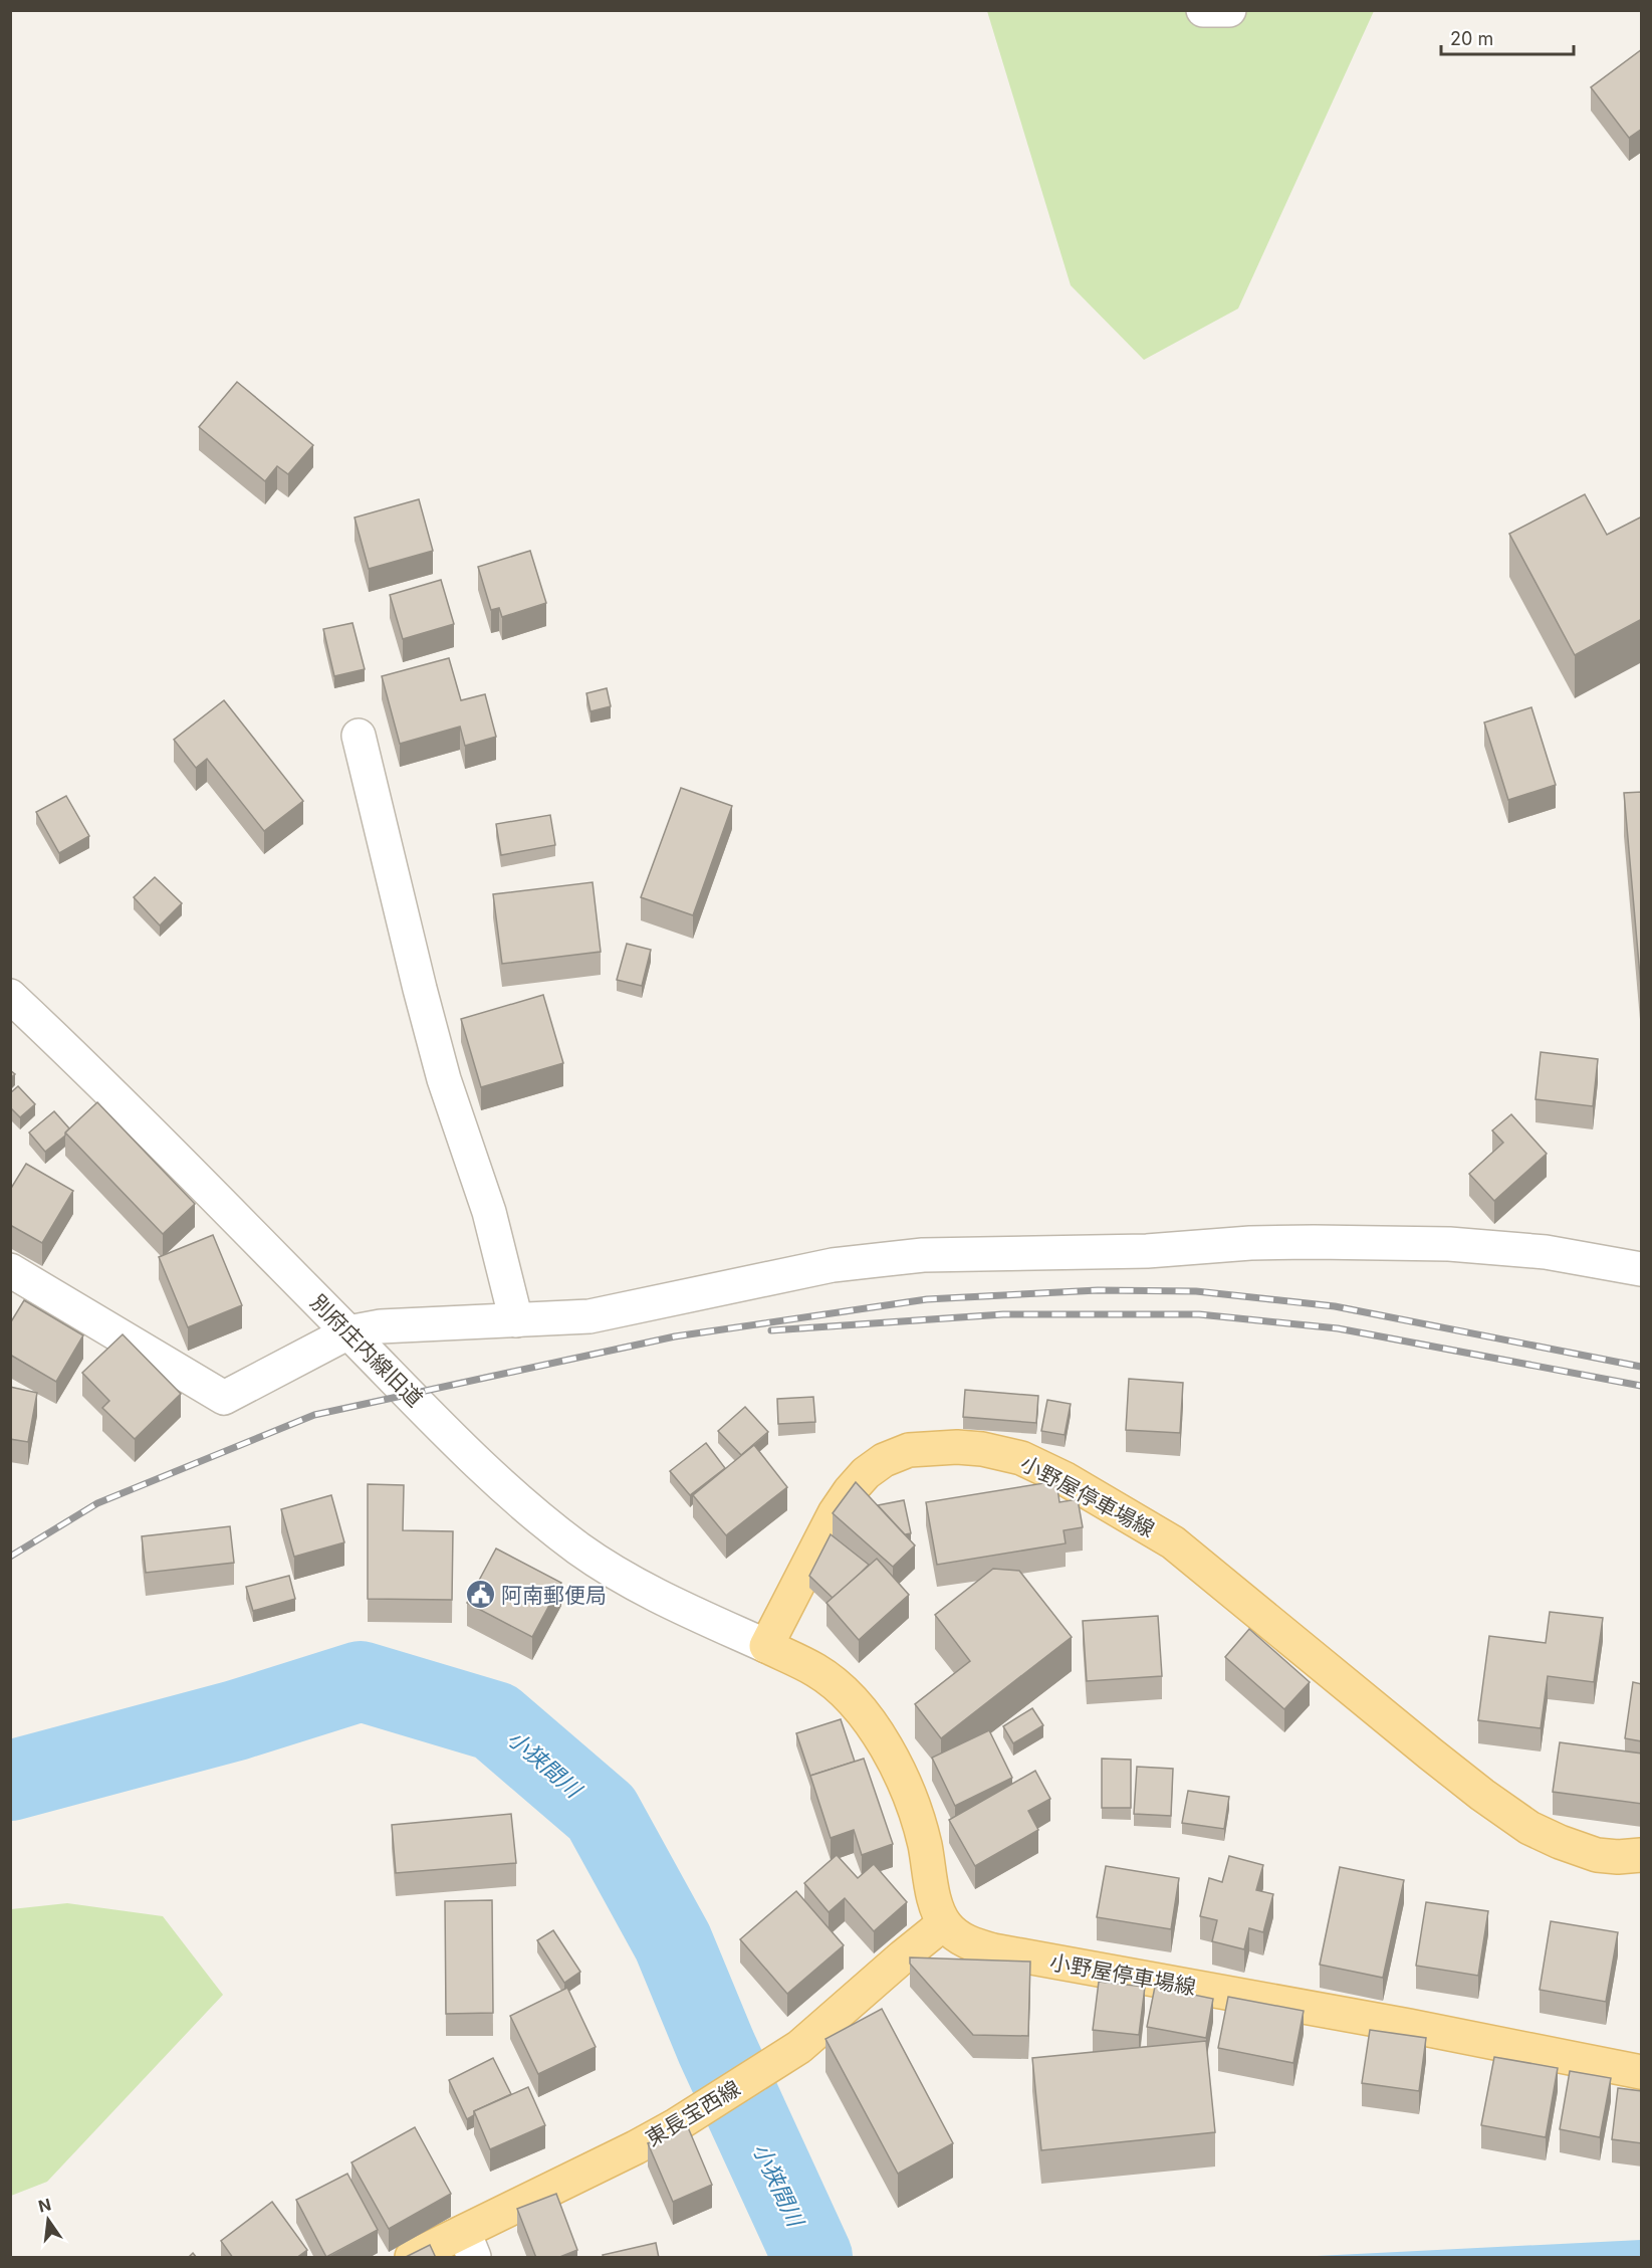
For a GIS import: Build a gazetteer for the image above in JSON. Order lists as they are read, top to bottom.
{
  "streets": {
    "main road": ["小野屋停車場線", "東長宝西線"],
    "street": ["別府庄内線旧道"]
  },
  "crossings": [
    ["別府庄内線旧道", "小野屋停車場線"],
    ["小野屋停車場線", "東長宝西線"]
  ],
  "water": ["小狭間川"],
  "places": {
    "public building": ["阿南郵便局"]
  },
  "scale_bar": "20 m",
  "north": "top"
}
